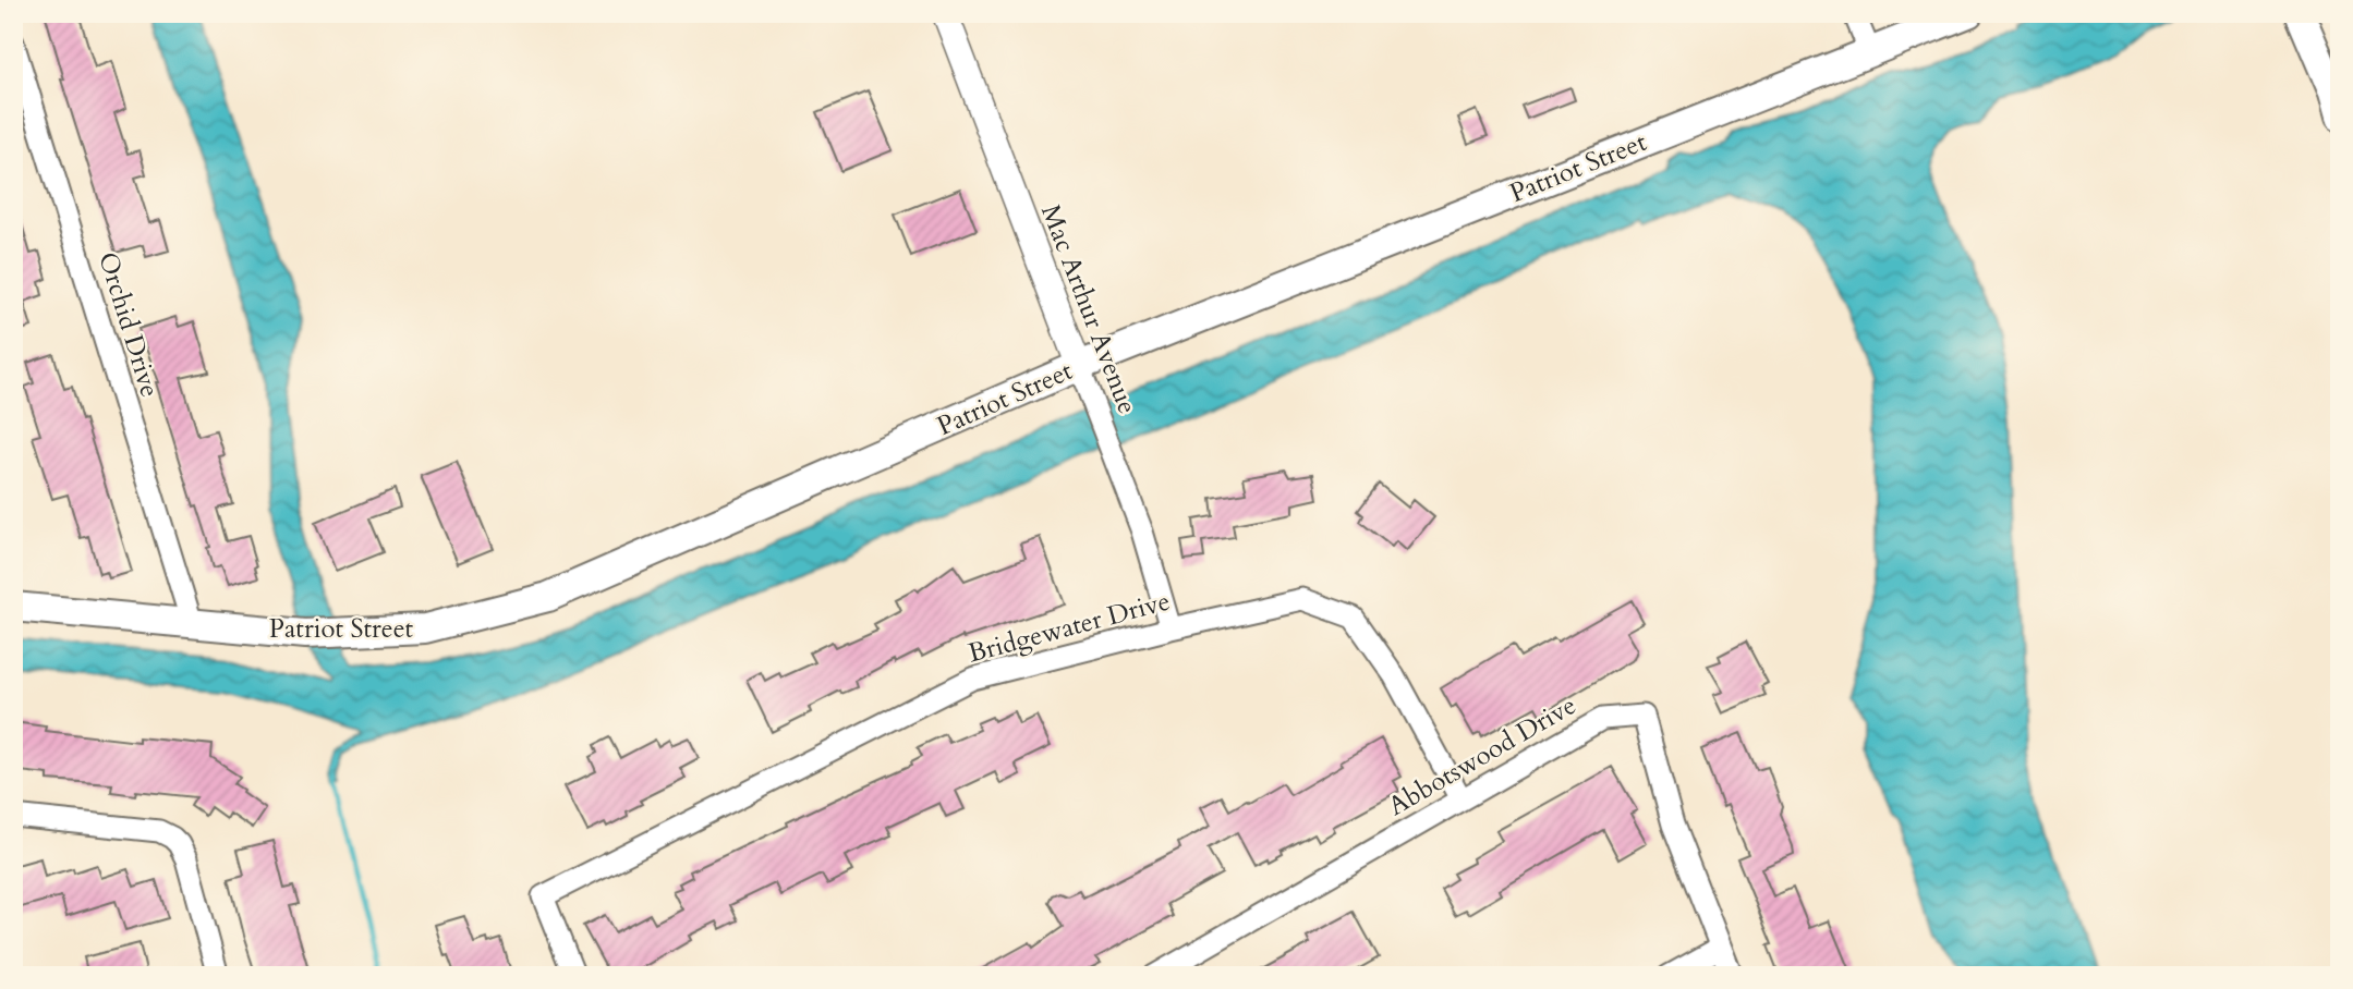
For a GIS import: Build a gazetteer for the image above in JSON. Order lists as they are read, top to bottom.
{
  "streets": {
    "main road": ["Patriot Street"],
    "street": [
      "Mac Arthur Avenue",
      "Orchid Drive",
      "Bridgewater Drive",
      "Abbotswood Drive"
    ]
  },
  "crossings": [
    ["Patriot Street", "Mac Arthur Avenue"],
    ["Patriot Street", "Orchid Drive"],
    ["Mac Arthur Avenue", "Bridgewater Drive"],
    ["Bridgewater Drive", "Abbotswood Drive"]
  ]
}
